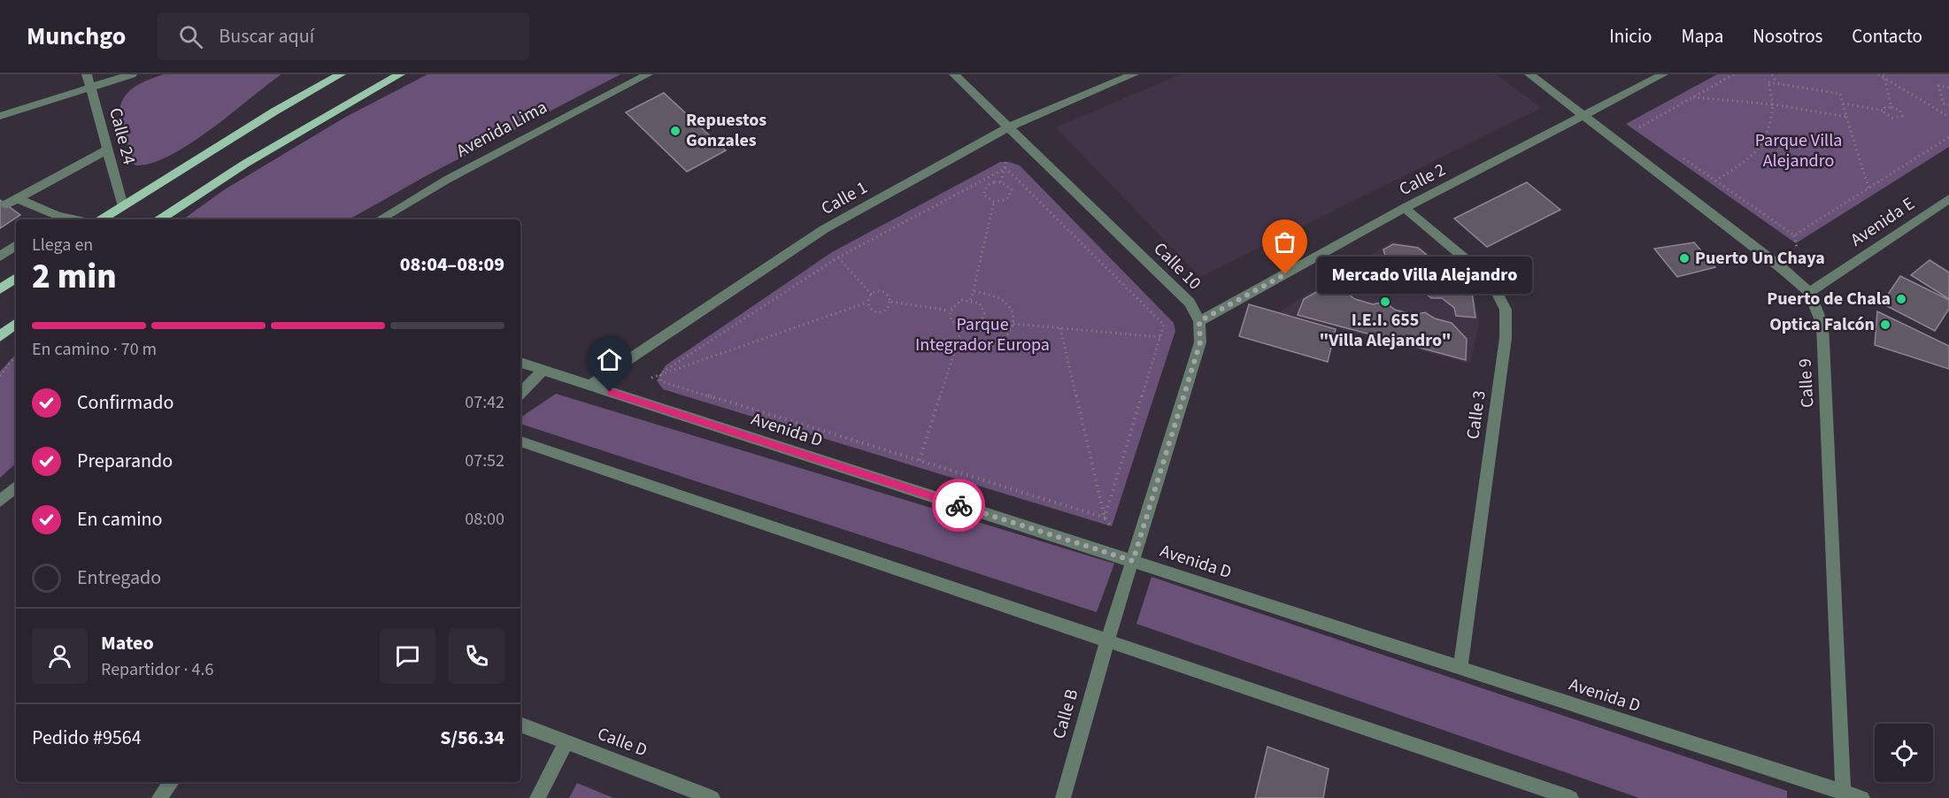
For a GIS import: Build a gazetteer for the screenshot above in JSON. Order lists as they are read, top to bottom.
{
  "streets": {
    "street": [
      "Avenida Lima",
      "Calle 24",
      "Calle 2",
      "Calle 1",
      "Avenida E",
      "Calle 10",
      "Calle 9",
      "Calle 3",
      "Avenida D",
      "Calle B",
      "Calle D"
    ]
  },
  "crossings": [
    ["Calle 2", "Calle 10"],
    ["Calle 2", "Calle 9"],
    ["Calle 2", "Calle 3"],
    ["Calle 1", "Calle 10"],
    ["Calle 1", "Avenida D"],
    ["Avenida E", "Calle 9"],
    ["Calle 9", "Avenida D"],
    ["Calle 3", "Avenida D"]
  ],
  "parks": ["Parque Villa Alejandro", "Parque Integrador Europa"],
  "places": [
    "Repuestos Gonzales",
    "Puerto Un Chaya",
    "Mercado Villa Alejandro",
    "Puerto de Chala",
    "I.E.I. 655 \"Villa Alejandro\"",
    "Optica Falcón"
  ],
  "page": {
    "header": "Munchgo",
    "search": "Buscar aquí",
    "nav": [
      "Inicio",
      "Mapa",
      "Nosotros",
      "Contacto"
    ],
    "heading": ["2 min", "Llega en", "08:04–08:09"],
    "panel": [
      "Mateo",
      "Repartidor · 4.6",
      "Pedido #9564",
      "S/56.34"
    ],
    "bubble": "Mercado Villa Alejandro",
    "bar": "En camino · 70 m",
    "list": [
      ["Confirmado", "07:42"],
      ["Preparando", "07:52"],
      ["En camino", "08:00"],
      "Entregado"
    ]
  }
}
